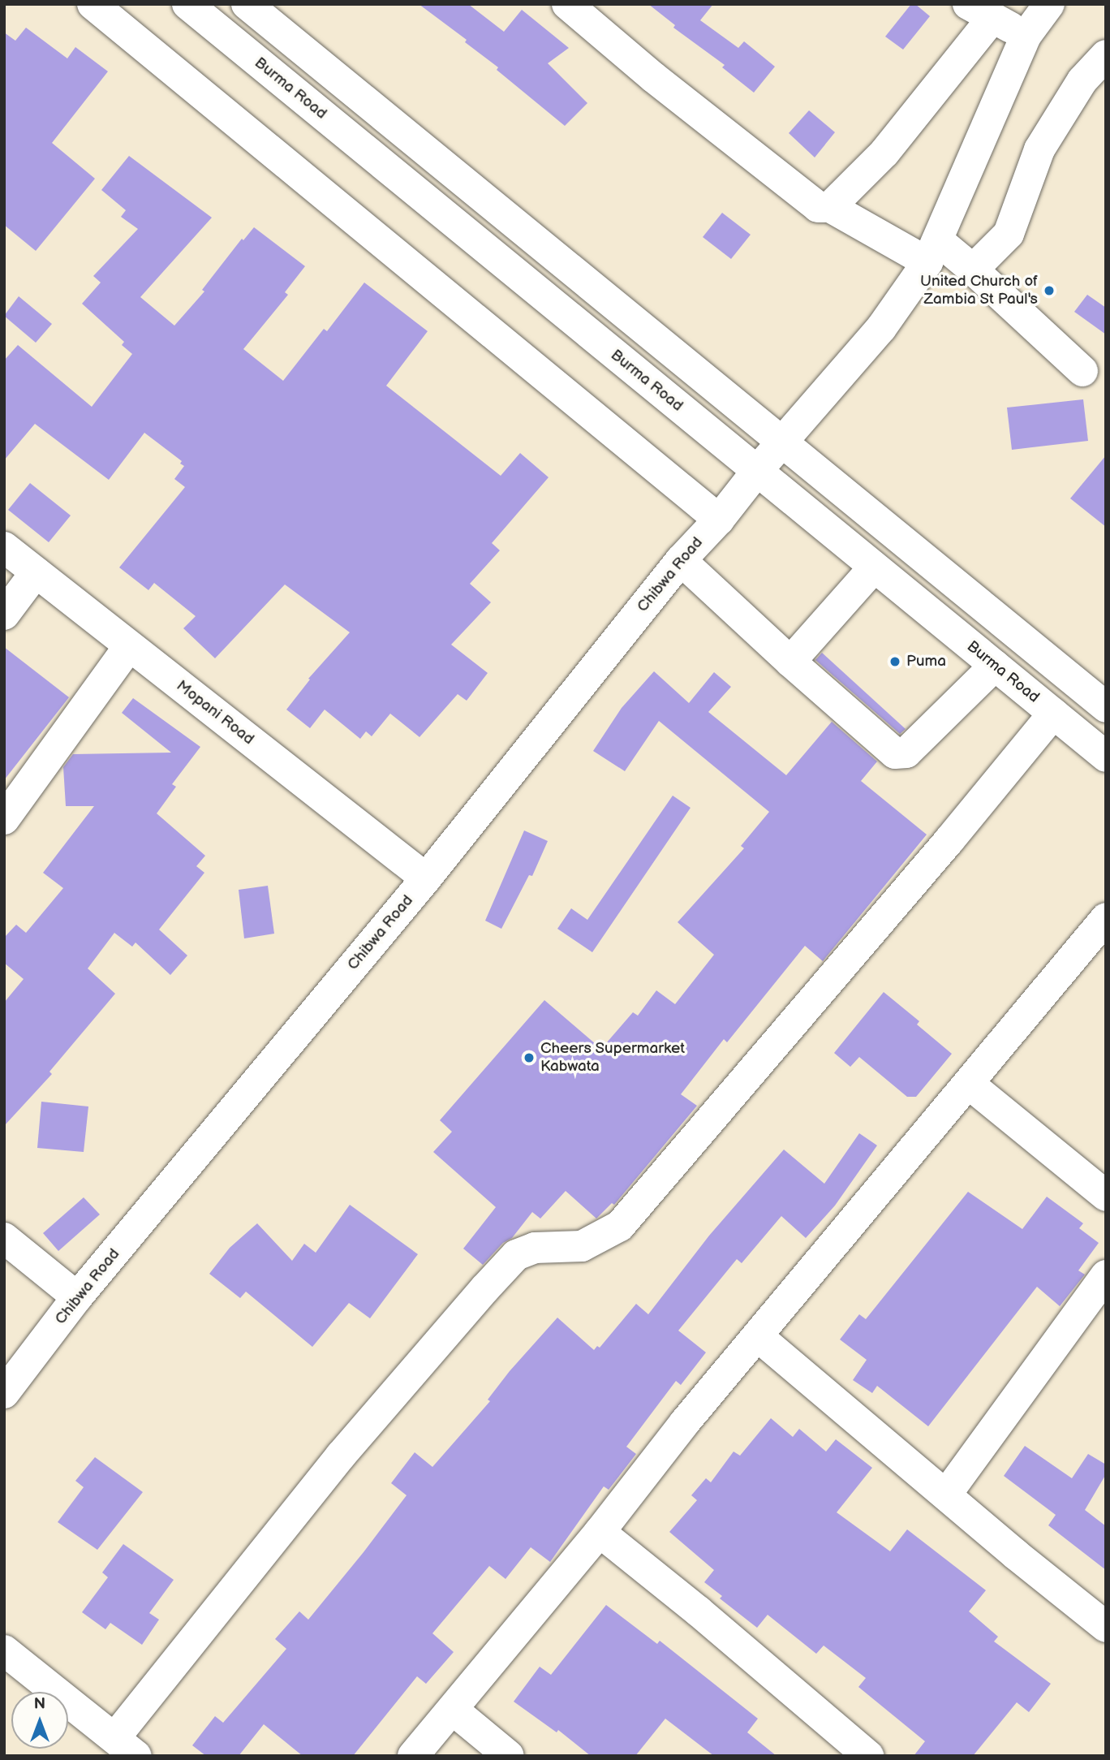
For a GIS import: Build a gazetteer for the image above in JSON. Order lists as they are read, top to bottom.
{
  "streets": {
    "street": ["Burma Road", "Chibwa Road", "Mopani Road"]
  },
  "crossings": [
    ["Burma Road", "Chibwa Road"],
    ["Chibwa Road", "Mopani Road"]
  ],
  "places": ["United Church of Zambia St Paul's", "Puma", "Cheers Supermarket Kabwata"],
  "north": "top"
}
